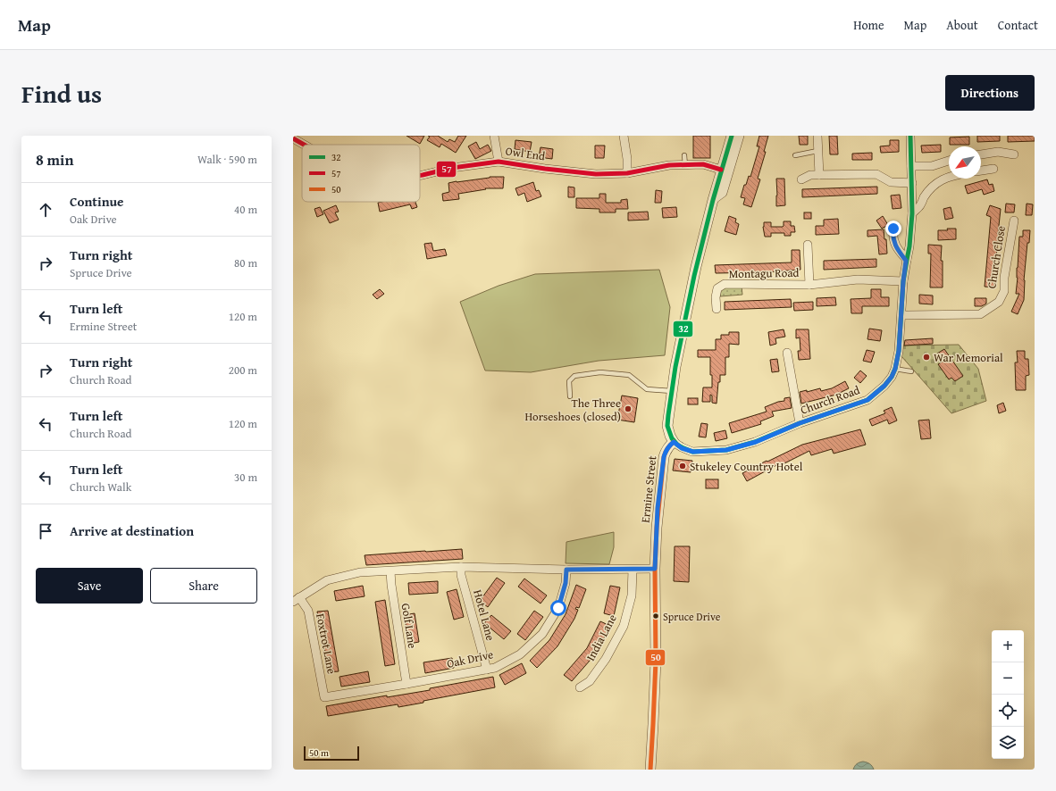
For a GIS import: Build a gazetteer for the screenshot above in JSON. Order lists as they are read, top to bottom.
{
  "streets": {
    "street": [
      "Owl End",
      "Church Close",
      "Montagu Road",
      "Church Road",
      "Ermine Street",
      "Hotel Lane",
      "Golf Lane",
      "India Lane",
      "Foxtrot Lane",
      "Oak Drive"
    ]
  },
  "crossings": [
    ["Church Close", "Church Road"],
    ["Montagu Road", "Church Road"],
    ["Church Road", "Ermine Street"],
    ["Hotel Lane", "Oak Drive"],
    ["Golf Lane", "Oak Drive"],
    ["Foxtrot Lane", "Oak Drive"]
  ],
  "places": [
    "War Memorial",
    "The Three Horseshoes (closed)",
    "Stukeley Country Hotel",
    "Spruce Drive"
  ],
  "lines": ["transit line 32", "transit line 57", "transit line 50"],
  "legend": ["32", "57", "50"],
  "scale_bar": "50 m",
  "north": "bottom left",
  "page": {
    "header": "Map",
    "nav": [
      "Home",
      "Map",
      "About",
      "Contact"
    ],
    "title": "Find us",
    "buttons": [
      "Directions",
      ["Save", "Share"]
    ],
    "heading": ["8 min", "Walk · 590 m"],
    "list": [
      ["Continue", "Oak Drive", "40 m"],
      ["Turn right", "Spruce Drive", "80 m"],
      ["Turn left", "Ermine Street", "120 m"],
      ["Turn right", "Church Road", "200 m"],
      ["Turn left", "Church Road", "120 m"],
      ["Turn left", "Church Walk", "30 m"],
      "Arrive at destination"
    ],
    "map_buttons": ["+", "−"],
    "scale": "50 m"
  }
}
